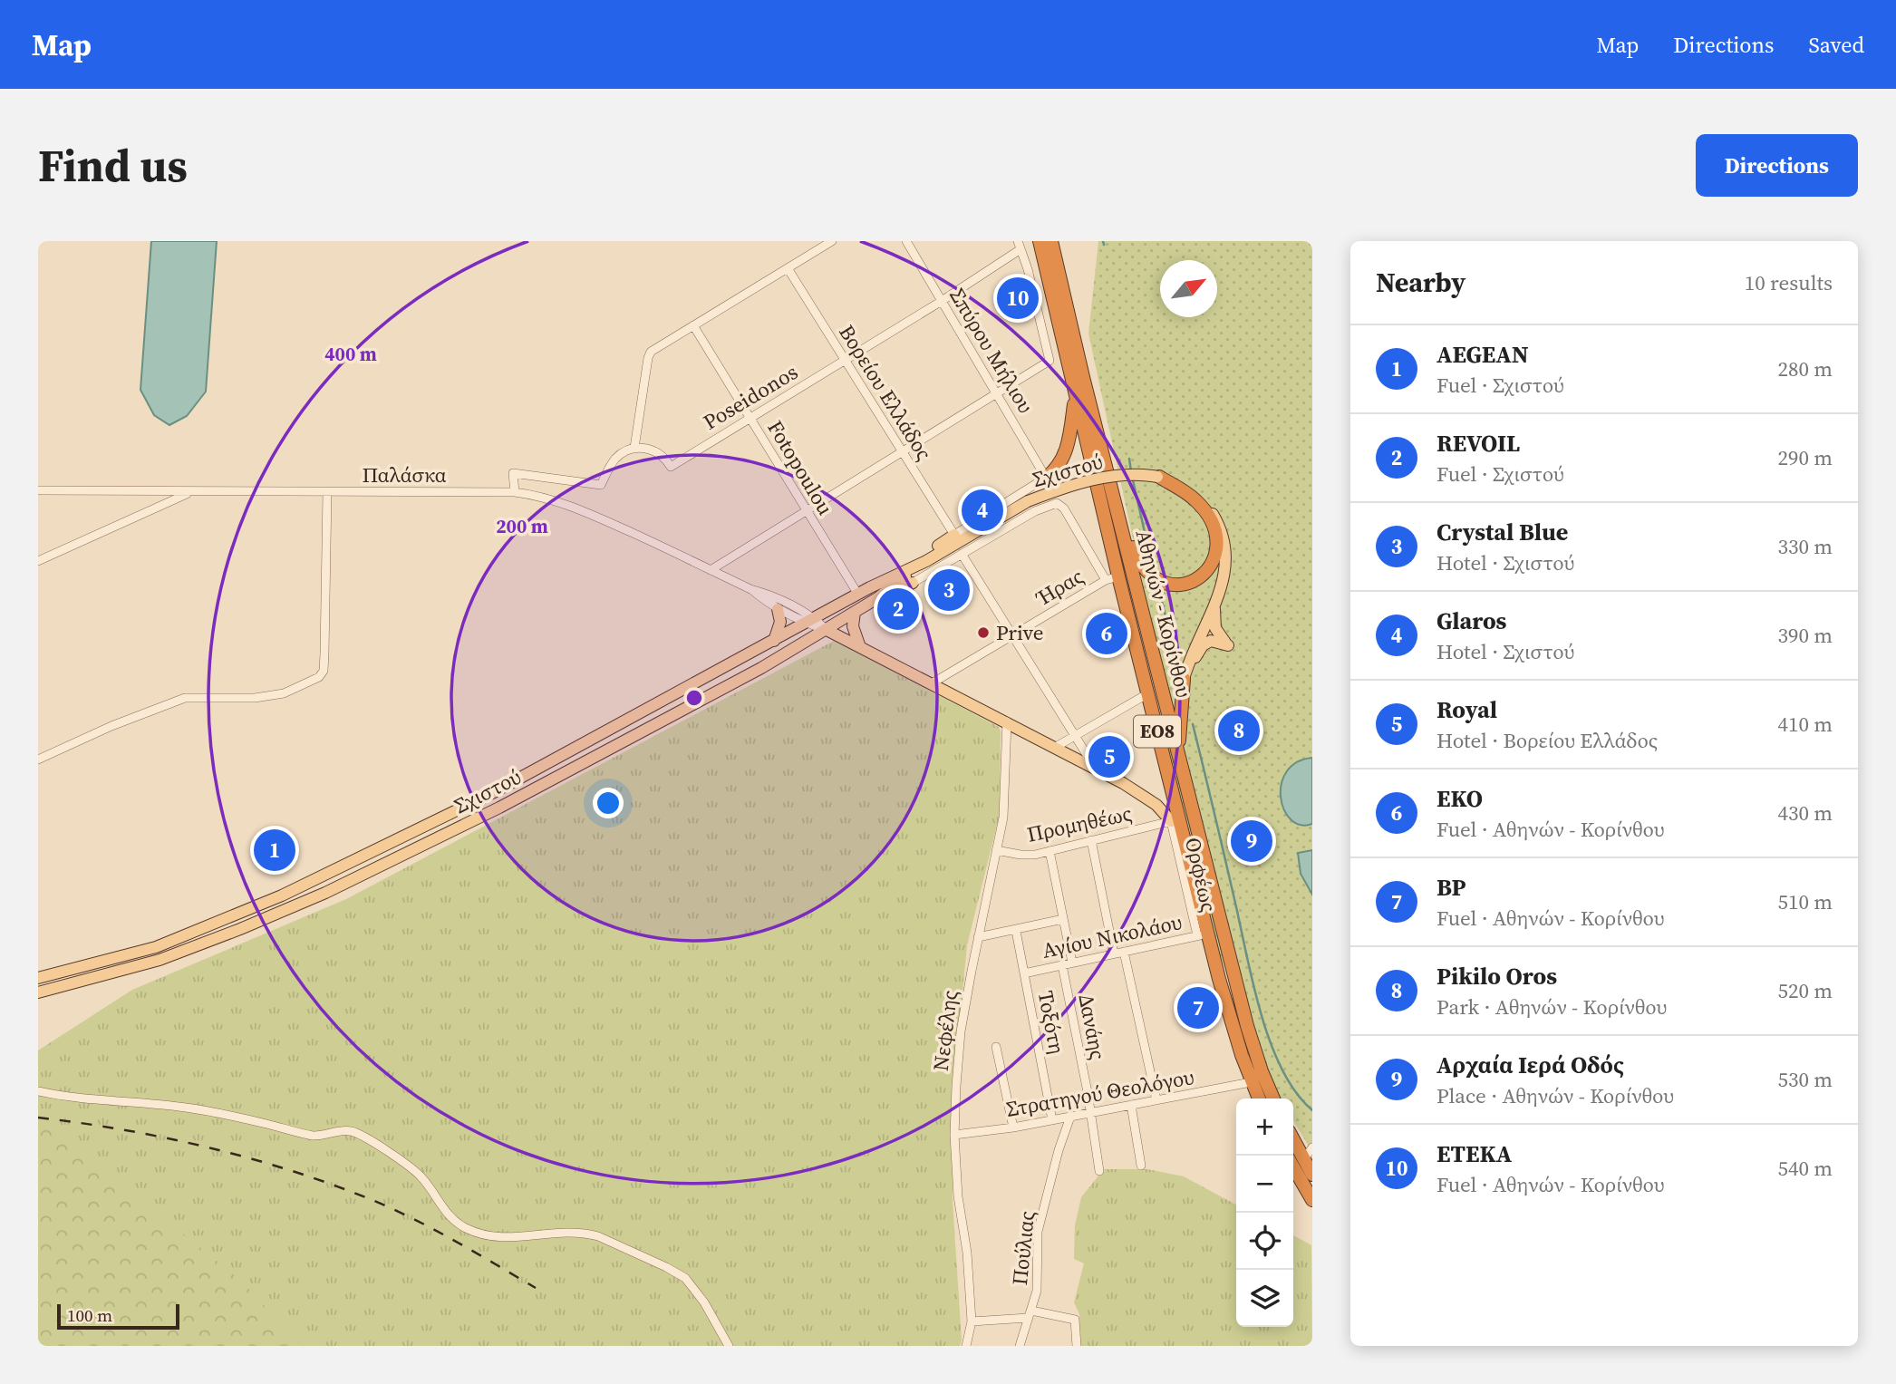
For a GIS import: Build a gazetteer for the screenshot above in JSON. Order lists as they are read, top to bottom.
{
  "streets": {
    "highway": ["Αθηνών - Κορίνθου", "ΕΟ8"],
    "main road": ["Σχιστού"],
    "street": [
      "Σπύρου Μήλιου",
      "Βορείου Ελλάδος",
      "Poseidonos",
      "Fotopoulou",
      "Παλάσκα",
      "Ήρας",
      "Προμηθέως",
      "Ορφέως",
      "Αγίου Νικολάου",
      "Τοξότη",
      "Δανάης",
      "Νεφέλης",
      "Στρατηγού Θεολόγου",
      "Πούλιας"
    ]
  },
  "crossings": [
    ["Σπύρου Μήλιου", "Poseidonos"],
    ["Σπύρου Μήλιου", "Σχιστού"],
    ["Βορείου Ελλάδος", "Poseidonos"],
    ["Βορείου Ελλάδος", "Σχιστού"],
    ["Poseidonos", "Fotopoulou"],
    ["Fotopoulou", "Σχιστού"],
    ["Σχιστού", "Παλάσκα"],
    ["Σχιστού", "Ήρας"],
    ["Ήρας", "Αθηνών - Κορίνθου"],
    ["Αθηνών - Κορίνθου", "Ορφέως"],
    ["Αθηνών - Κορίνθου", "Αγίου Νικολάου"],
    ["Αθηνών - Κορίνθου", "Στρατηγού Θεολόγου"],
    ["Προμηθέως", "Ορφέως"],
    ["Προμηθέως", "Νεφέλης"],
    ["Ορφέως", "Αγίου Νικολάου"],
    ["Αγίου Νικολάου", "Τοξότη"],
    ["Αγίου Νικολάου", "Δανάης"],
    ["Τοξότη", "Στρατηγού Θεολόγου"],
    ["Δανάης", "Στρατηγού Θεολόγου"],
    ["Νεφέλης", "Στρατηγού Θεολόγου"],
    ["Στρατηγού Θεολόγου", "Πούλιας"]
  ],
  "places": ["Prive"],
  "scale_bar": "100 m",
  "north": "top right",
  "page": {
    "header": "Map",
    "nav": ["Map", "Directions", "Saved"],
    "buttons": "Directions",
    "title": "Find us",
    "heading": ["Nearby", "10 results"],
    "pins": [
      "10",
      "4",
      "3",
      "2",
      "6",
      "8",
      "5",
      "9",
      "1",
      "7"
    ],
    "list": [
      {
        "mark": "1",
        "name": "AEGEAN",
        "note": "Fuel · Σχιστού",
        "value": "280 m"
      },
      {
        "mark": "2",
        "name": "REVOIL",
        "note": "Fuel · Σχιστού",
        "value": "290 m"
      },
      {
        "mark": "3",
        "name": "Crystal Blue",
        "note": "Hotel · Σχιστού",
        "value": "330 m"
      },
      {
        "mark": "4",
        "name": "Glaros",
        "note": "Hotel · Σχιστού",
        "value": "390 m"
      },
      {
        "mark": "5",
        "name": "Royal",
        "note": "Hotel · Βορείου Ελλάδος",
        "value": "410 m"
      },
      {
        "mark": "6",
        "name": "EKO",
        "note": "Fuel · Αθηνών - Κορίνθου",
        "value": "430 m"
      },
      {
        "mark": "7",
        "name": "BP",
        "note": "Fuel · Αθηνών - Κορίνθου",
        "value": "510 m"
      },
      {
        "mark": "8",
        "name": "Pikilo Oros",
        "note": "Park · Αθηνών - Κορίνθου",
        "value": "520 m"
      },
      {
        "mark": "9",
        "name": "Αρχαία Ιερά Οδός",
        "note": "Place · Αθηνών - Κορίνθου",
        "value": "530 m"
      },
      {
        "mark": "10",
        "name": "ETEKA",
        "note": "Fuel · Αθηνών - Κορίνθου",
        "value": "540 m"
      }
    ],
    "map_buttons": ["+", "−"],
    "scale": "100 m"
  },
  "rings": ["400 m", "200 m"]
}
